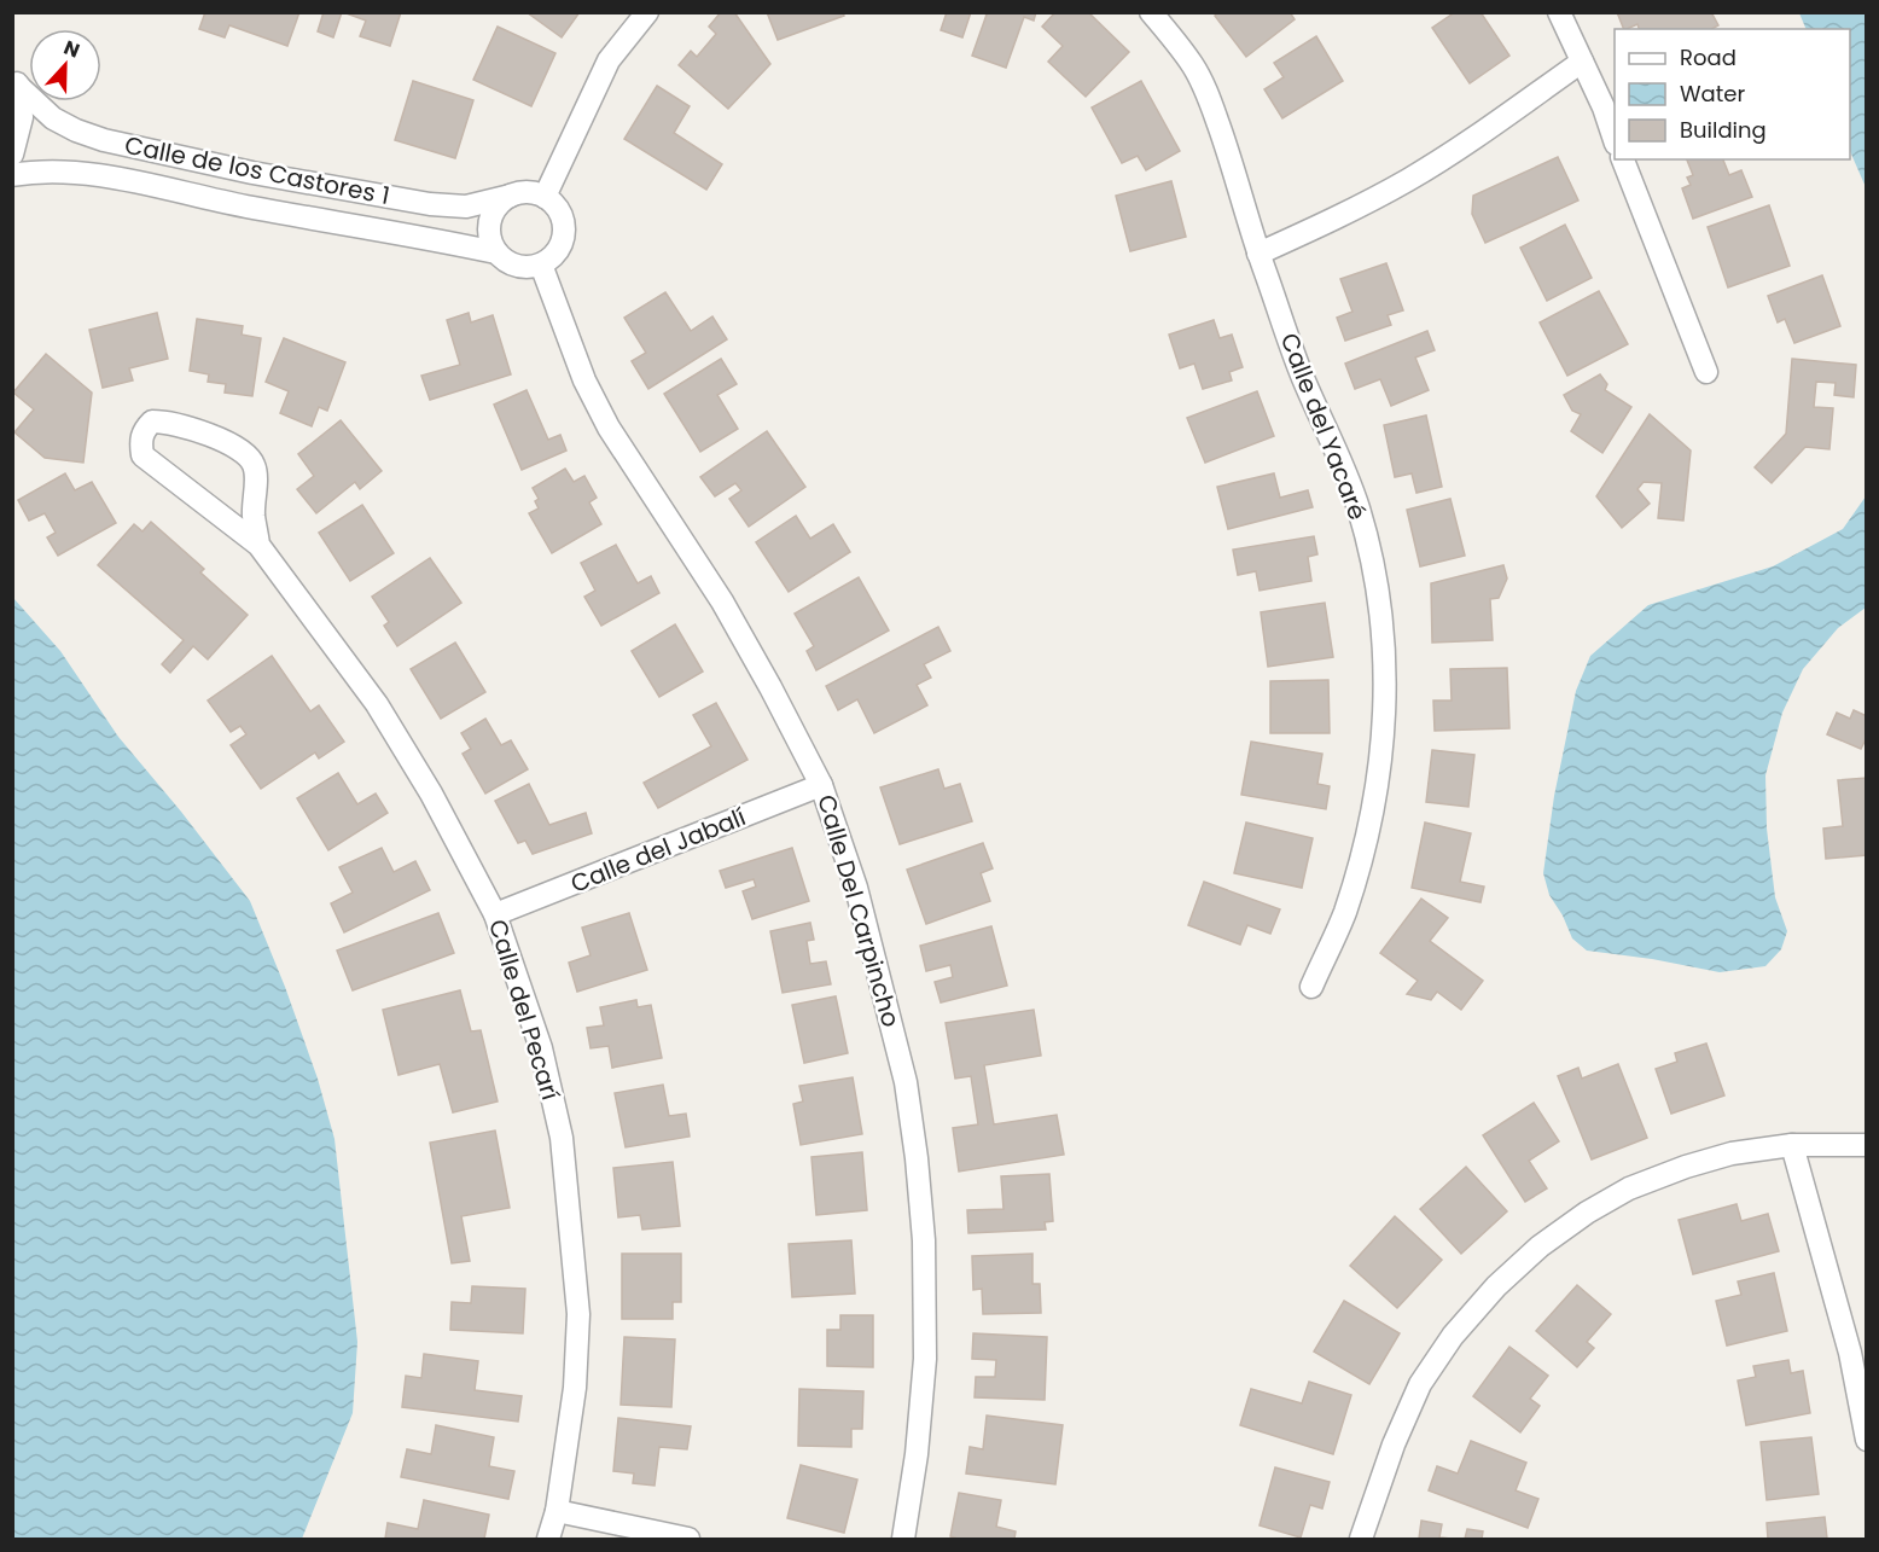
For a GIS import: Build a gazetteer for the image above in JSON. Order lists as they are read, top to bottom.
{
  "streets": {
    "street": [
      "Calle de los Castores 1",
      "Calle del Yacaré",
      "Calle del Jabalí",
      "Calle Del Carpincho",
      "Calle del Pecarí"
    ]
  },
  "crossings": [
    ["Calle de los Castores 1", "Calle Del Carpincho"],
    ["Calle del Jabalí", "Calle Del Carpincho"],
    ["Calle del Jabalí", "Calle del Pecarí"]
  ],
  "legend": ["Road", "Water", "Building"],
  "north": "top"
}
